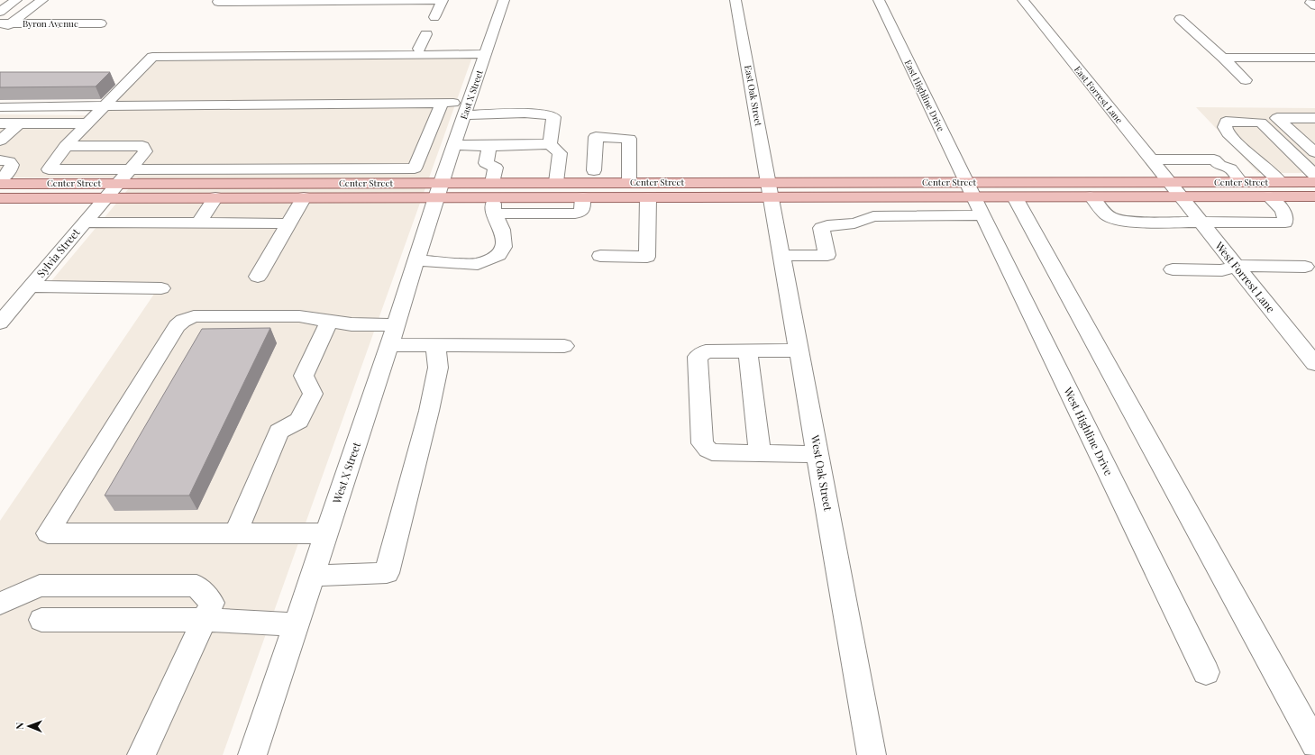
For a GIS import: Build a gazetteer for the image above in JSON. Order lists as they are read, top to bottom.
{
  "streets": {
    "main road": ["Center Street"],
    "street": [
      "Byron Avenue",
      "East X Street",
      "East Forrest Lane",
      "East Oak Street",
      "East Highline Drive",
      "Sylvia Street",
      "West Forrest Lane",
      "West Highline Drive",
      "West X Street",
      "West Oak Street"
    ]
  },
  "crossings": [
    ["East X Street", "Center Street"],
    ["East X Street", "West X Street"],
    ["East Forrest Lane", "Center Street"],
    ["East Forrest Lane", "West Forrest Lane"],
    ["East Oak Street", "Center Street"],
    ["East Oak Street", "West Oak Street"],
    ["East Highline Drive", "Center Street"],
    ["East Highline Drive", "West Highline Drive"],
    ["Center Street", "Sylvia Street"],
    ["Center Street", "West Forrest Lane"],
    ["Center Street", "West Highline Drive"],
    ["Center Street", "West X Street"],
    ["Center Street", "West Oak Street"]
  ],
  "north": "left"
}
